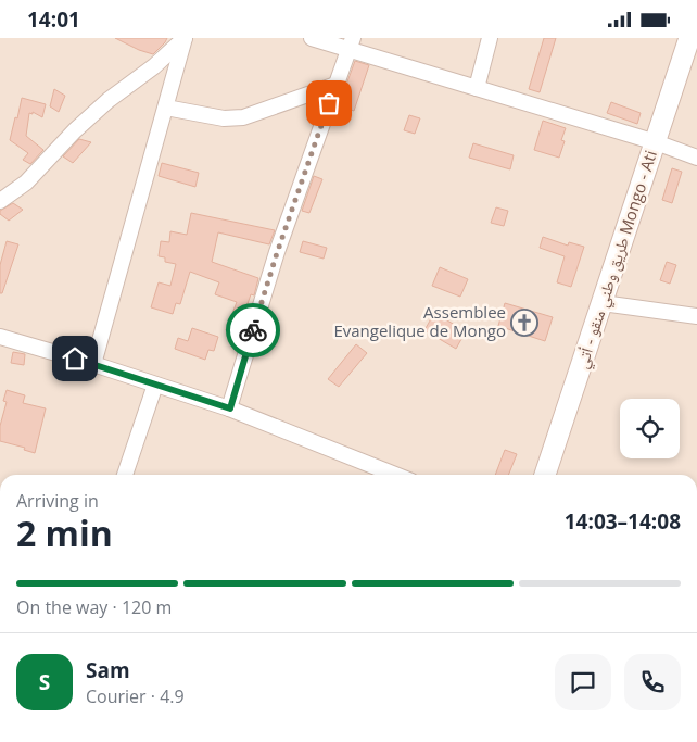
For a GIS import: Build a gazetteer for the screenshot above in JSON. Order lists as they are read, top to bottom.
{
  "streets": {
    "main road": ["طريق وطني منقو - أتي Mongo - Ati"]
  },
  "places": {
    "church": ["Assemblee Evangelique de Mongo"]
  },
  "page": {
    "status": "14:01",
    "heading": ["2 min", "Arriving in", "14:03–14:08"],
    "panel": ["Sam", "Courier · 4.9"],
    "bar": "On the way · 120 m",
    "round": "S"
  }
}
